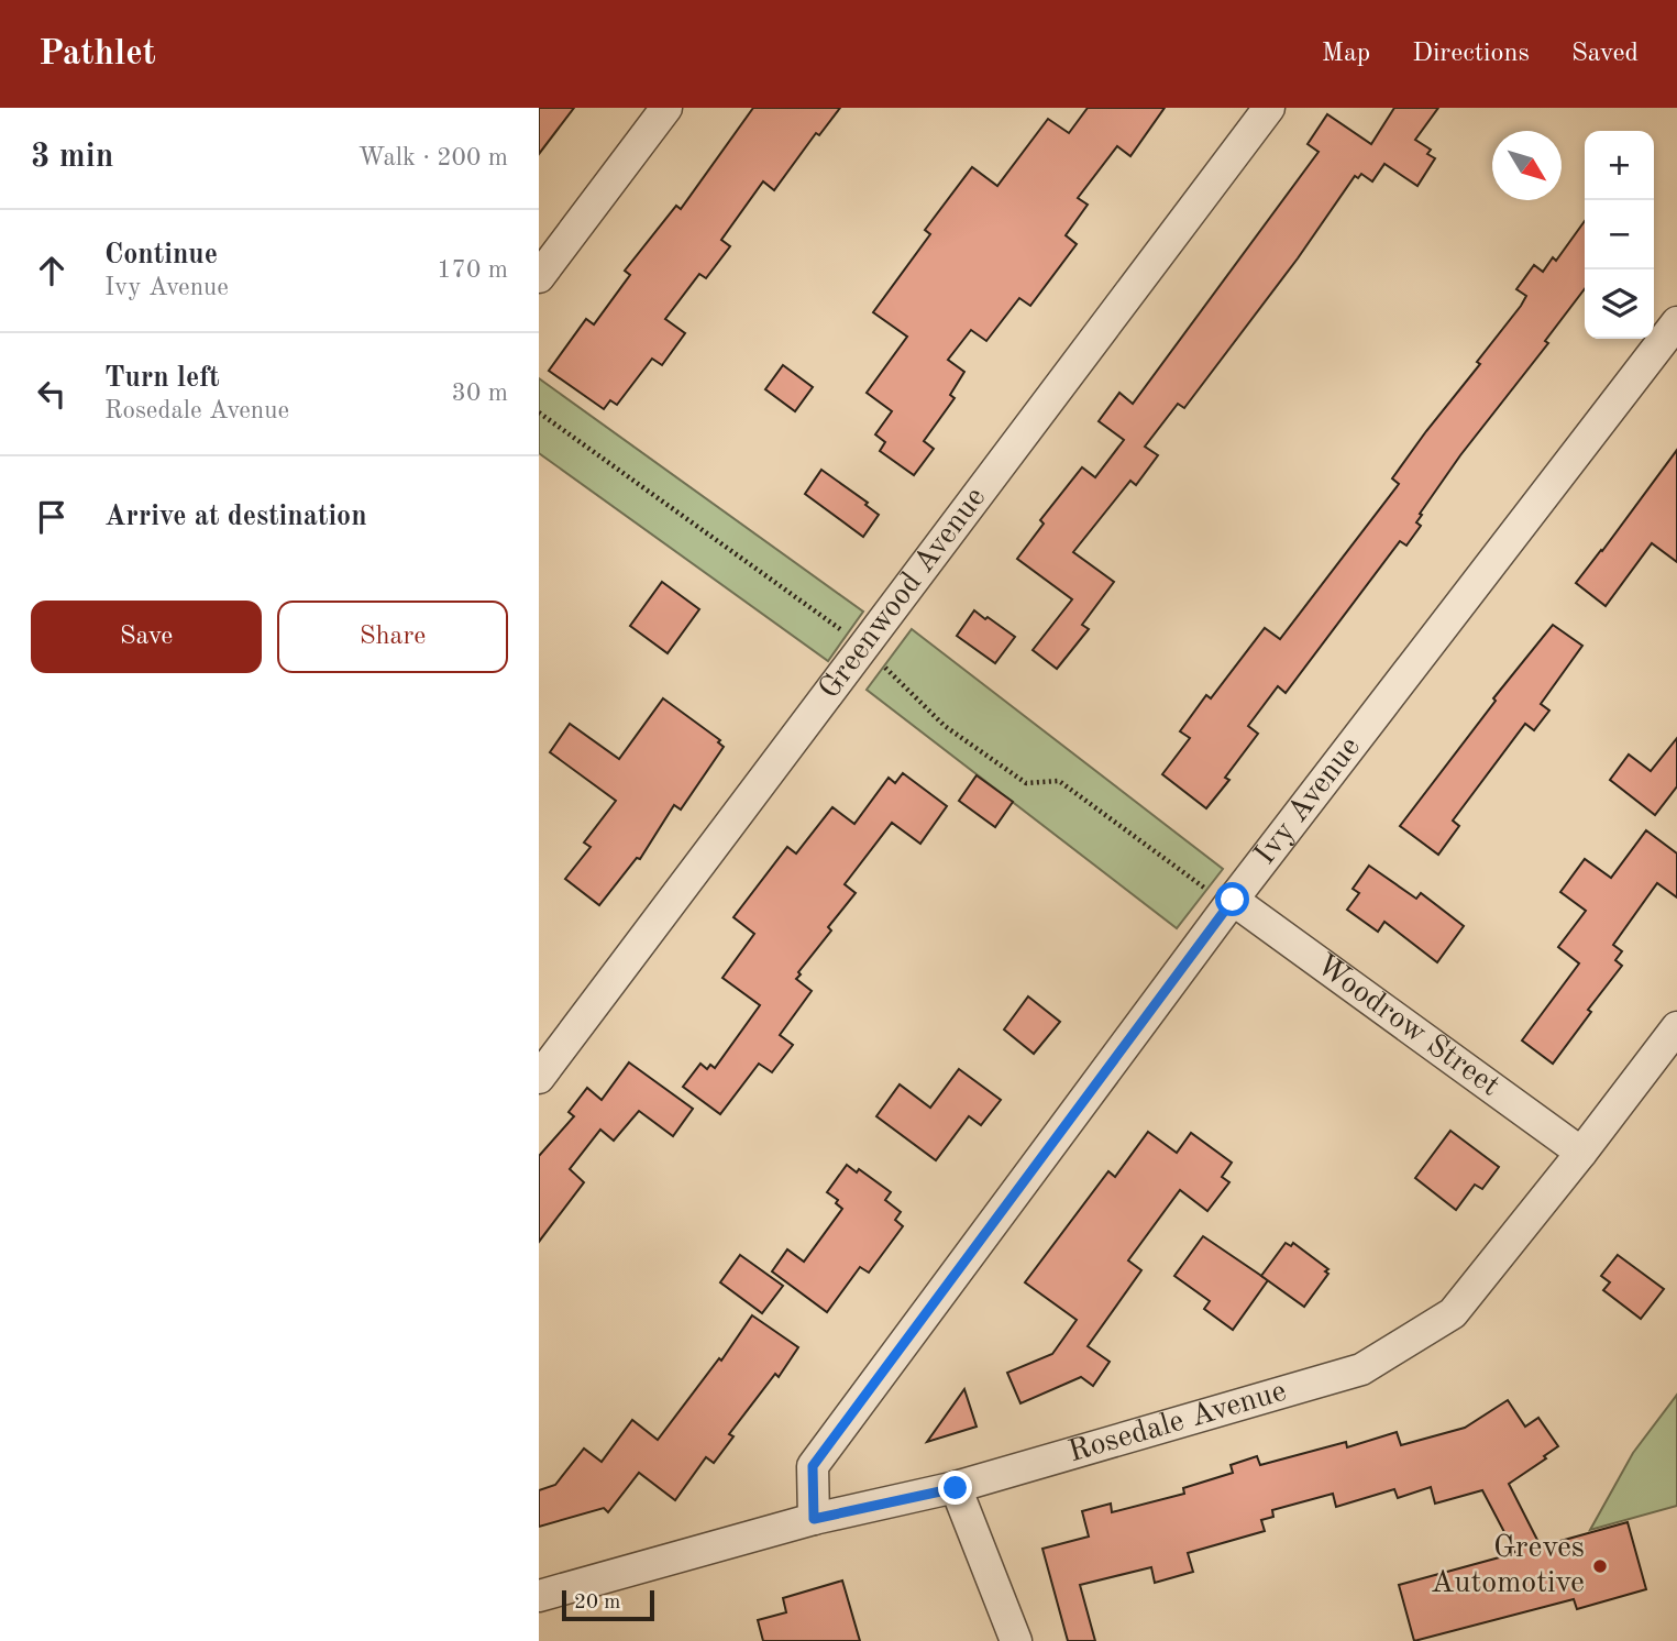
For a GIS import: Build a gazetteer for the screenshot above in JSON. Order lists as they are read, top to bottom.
{
  "streets": {
    "street": [
      "Greenwood Avenue",
      "Ivy Avenue",
      "Woodrow Street",
      "Rosedale Avenue"
    ]
  },
  "crossings": [
    ["Ivy Avenue", "Woodrow Street"],
    ["Ivy Avenue", "Rosedale Avenue"],
    ["Woodrow Street", "Rosedale Avenue"]
  ],
  "places": ["Greves Automotive"],
  "scale_bar": "20 m",
  "north": "bottom right",
  "page": {
    "header": "Pathlet",
    "nav": ["Map", "Directions", "Saved"],
    "heading": ["3 min", "Walk · 200 m"],
    "map_buttons": ["+", "−"],
    "list": [
      ["Continue", "Ivy Avenue", "170 m"],
      ["Turn left", "Rosedale Avenue", "30 m"],
      "Arrive at destination"
    ],
    "buttons": ["Save", "Share"],
    "scale": "20 m"
  }
}
